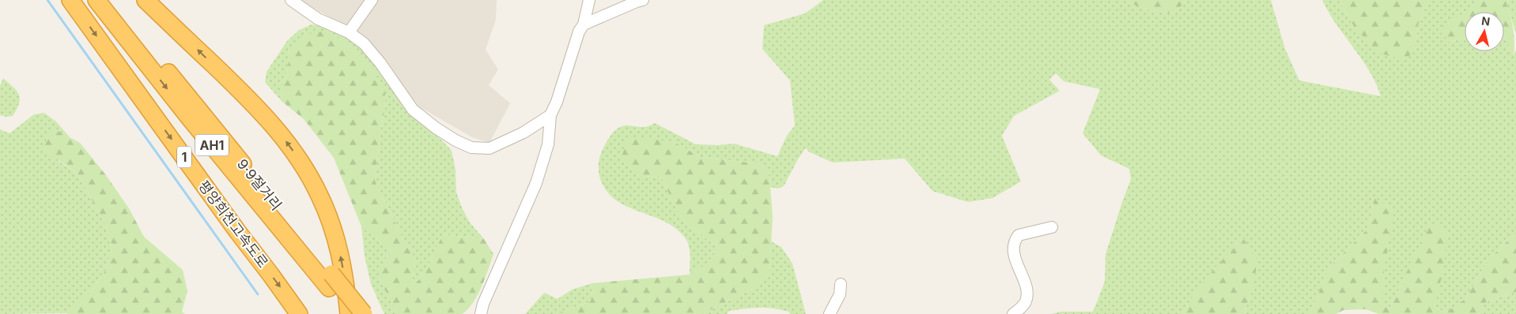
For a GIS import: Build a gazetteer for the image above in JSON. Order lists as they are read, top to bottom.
{
  "streets": {
    "highway": [
      "AH1",
      "1",
      "9·9절거리",
      "평양희천고속도로"
    ]
  },
  "north": "top"
}
